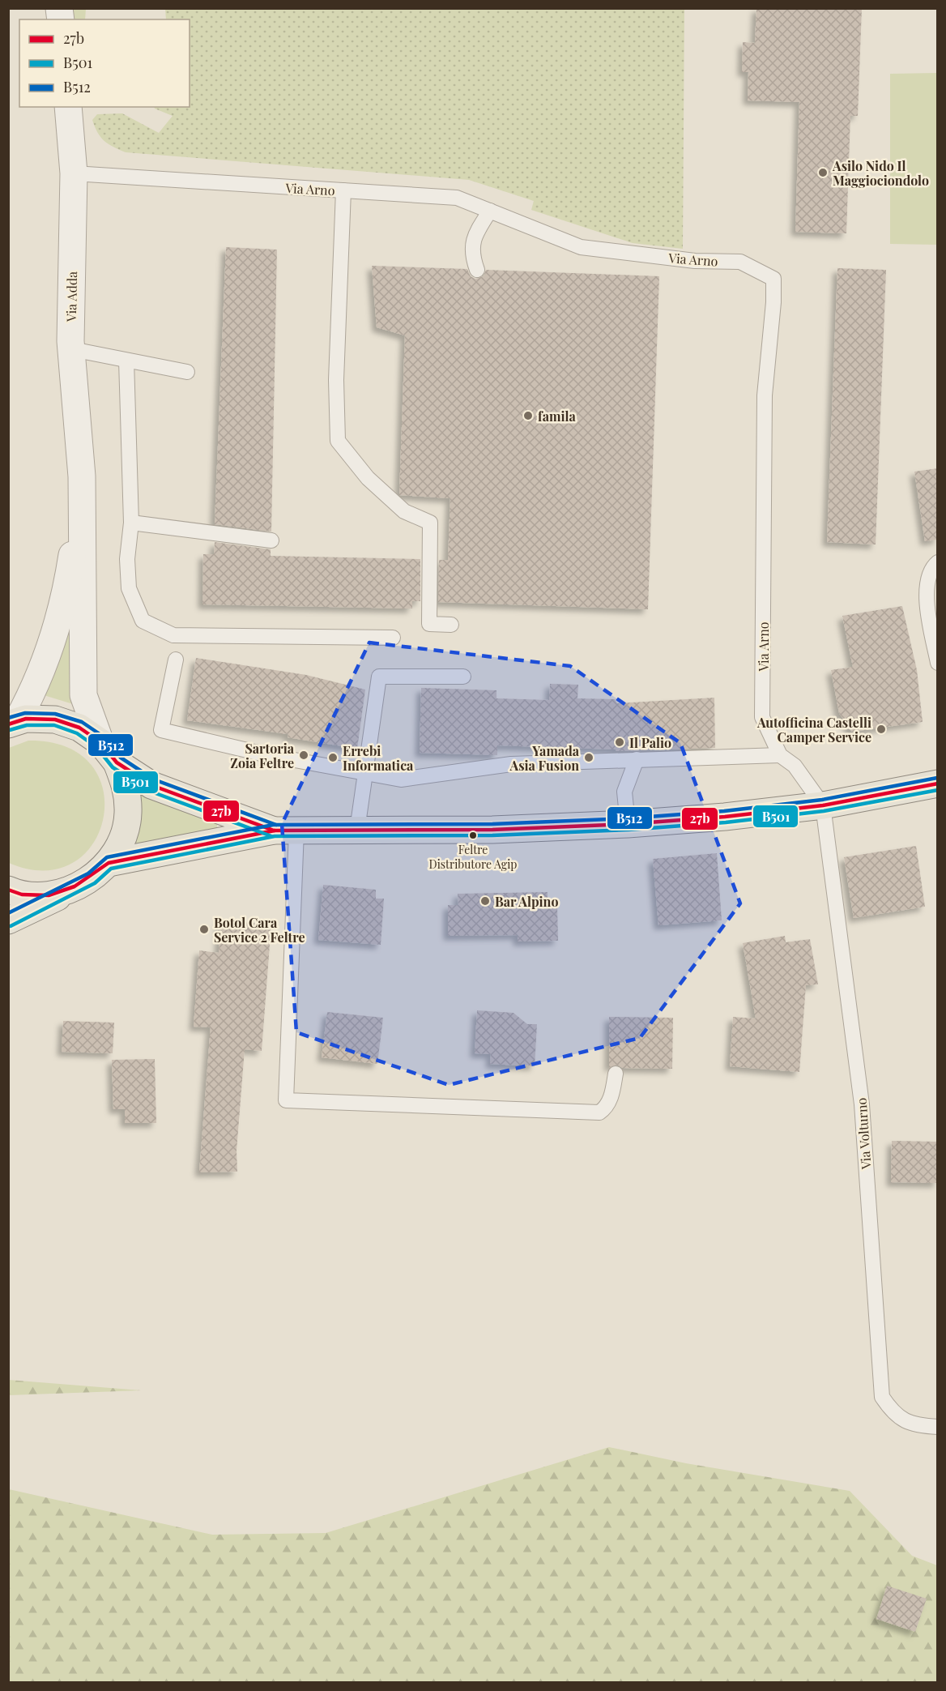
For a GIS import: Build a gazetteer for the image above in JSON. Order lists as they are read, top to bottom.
{
  "streets": {
    "street": ["Via Adda"],
    "lane": ["Via Arno", "Via Volturno"]
  },
  "crossings": [
    ["Via Arno", "Via Adda"],
    ["Via Arno", "Via Volturno"]
  ],
  "places": [
    "Asilo Nido Il Maggiociondolo",
    "famila",
    "Autofficina Castelli Camper Service",
    "Il Palio",
    "Sartoria Zoia Feltre",
    "Errebi Informatica",
    "Yamada Asia Fusion",
    "Feltre Distributore Agip",
    "Bar Alpino",
    "Botol Cara Service 2 Feltre"
  ],
  "lines": ["transit line B512", "transit line 27b", "transit line B501"],
  "legend": ["27b", "B501", "B512"]
}
